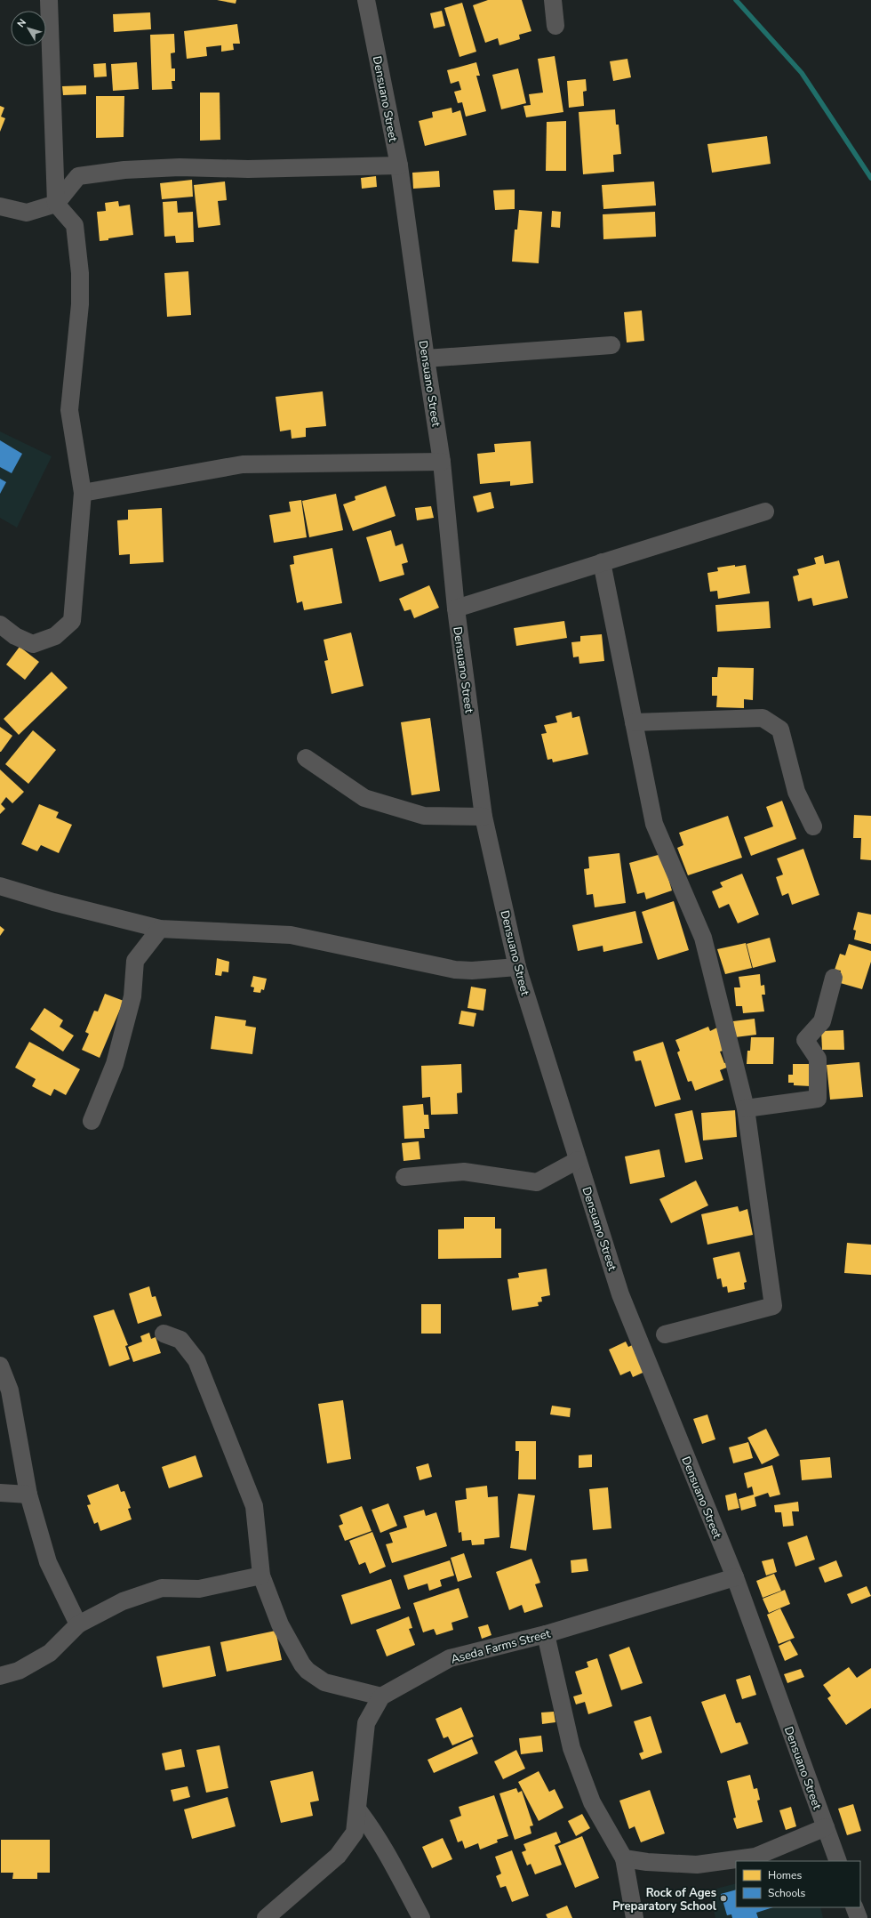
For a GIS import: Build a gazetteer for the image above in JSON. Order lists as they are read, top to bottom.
{
  "streets": {
    "street": ["Densuano Street", "Aseda Farms Street"]
  },
  "crossings": [
    ["Densuano Street", "Aseda Farms Street"]
  ],
  "places": ["Rock of Ages Preparatory School"],
  "legend": ["Homes", "Schools"],
  "north": "top left"
}
